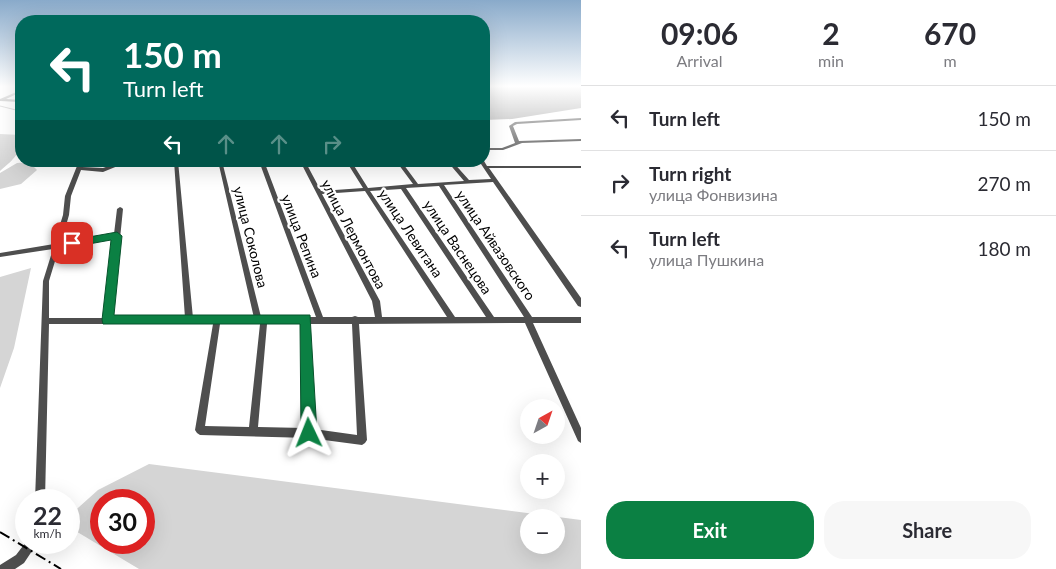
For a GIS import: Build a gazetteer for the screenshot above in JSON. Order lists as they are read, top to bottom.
{
  "streets": {
    "street": [
      "улица Левитана",
      "улица Лермонтова",
      "улица Репина",
      "улица Соколова",
      "улица Айвазовского",
      "улица Васнецова"
    ]
  },
  "north": "top right",
  "page": {
    "eta": [
      "09:06",
      "Arrival",
      "2",
      "min",
      "670",
      "m"
    ],
    "turn": ["150 m", "Turn left"],
    "list": [
      {
        "name": "Turn left",
        "value": "150 m"
      },
      {
        "name": "Turn right",
        "note": "улица Фонвизина",
        "value": "270 m"
      },
      {
        "name": "Turn left",
        "note": "улица Пушкина",
        "value": "180 m"
      }
    ],
    "map_buttons": ["+", "−"],
    "speed": "22 km/h",
    "limit": "30",
    "buttons": ["Exit", "Share"]
  }
}
